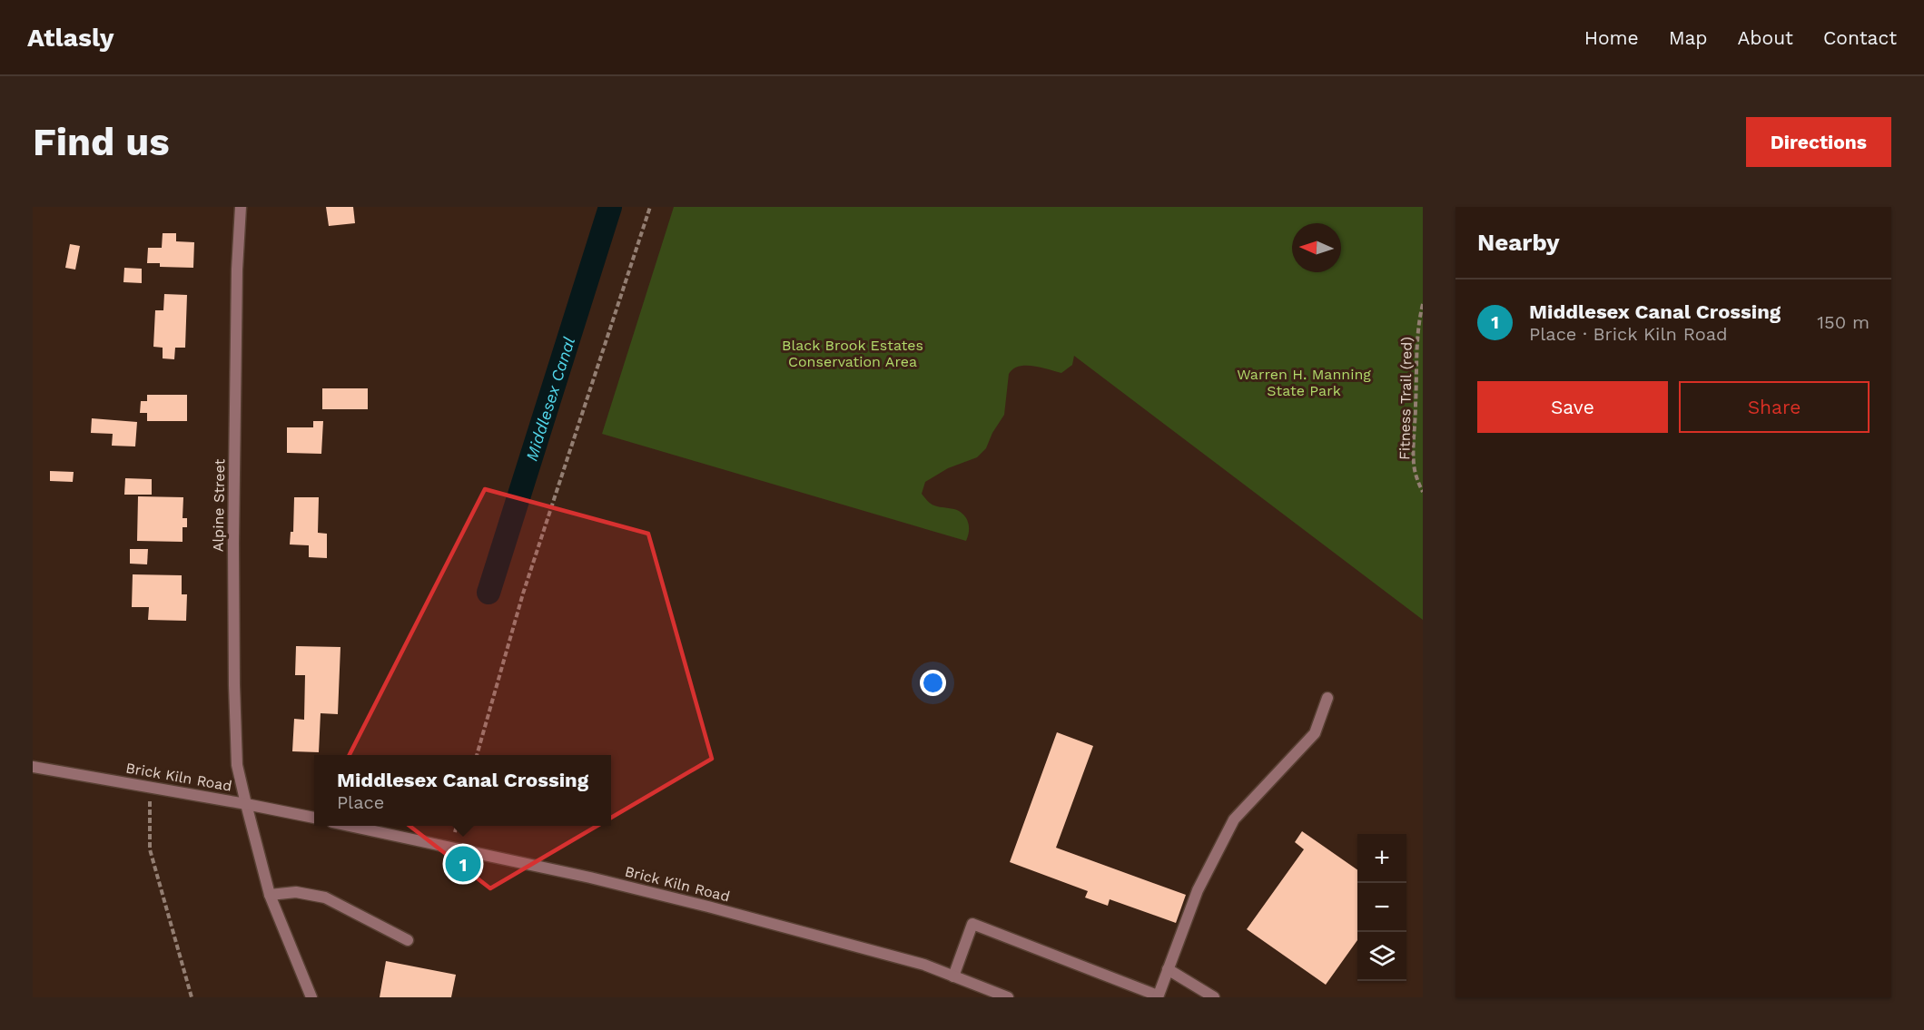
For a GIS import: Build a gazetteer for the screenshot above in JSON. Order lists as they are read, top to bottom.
{
  "streets": {
    "street": ["Alpine Street", "Brick Kiln Road"],
    "path": ["Fitness Trail (red)"]
  },
  "crossings": [
    ["Alpine Street", "Brick Kiln Road"]
  ],
  "water": ["Middlesex Canal"],
  "parks": ["Black Brook Estates Conservation Area", "Warren H. Manning State Park"],
  "north": "left",
  "page": {
    "header": "Atlasly",
    "nav": [
      "Home",
      "Map",
      "About",
      "Contact"
    ],
    "buttons": [
      "Directions",
      ["Save", "Share"]
    ],
    "title": "Find us",
    "heading": "Nearby",
    "list": [
      {
        "mark": "1",
        "name": "Middlesex Canal Crossing",
        "note": "Place · Brick Kiln Road",
        "value": "150 m"
      }
    ],
    "popup": ["Middlesex Canal Crossing", "Place"],
    "map_buttons": ["+", "−"],
    "pins": "1"
  }
}
